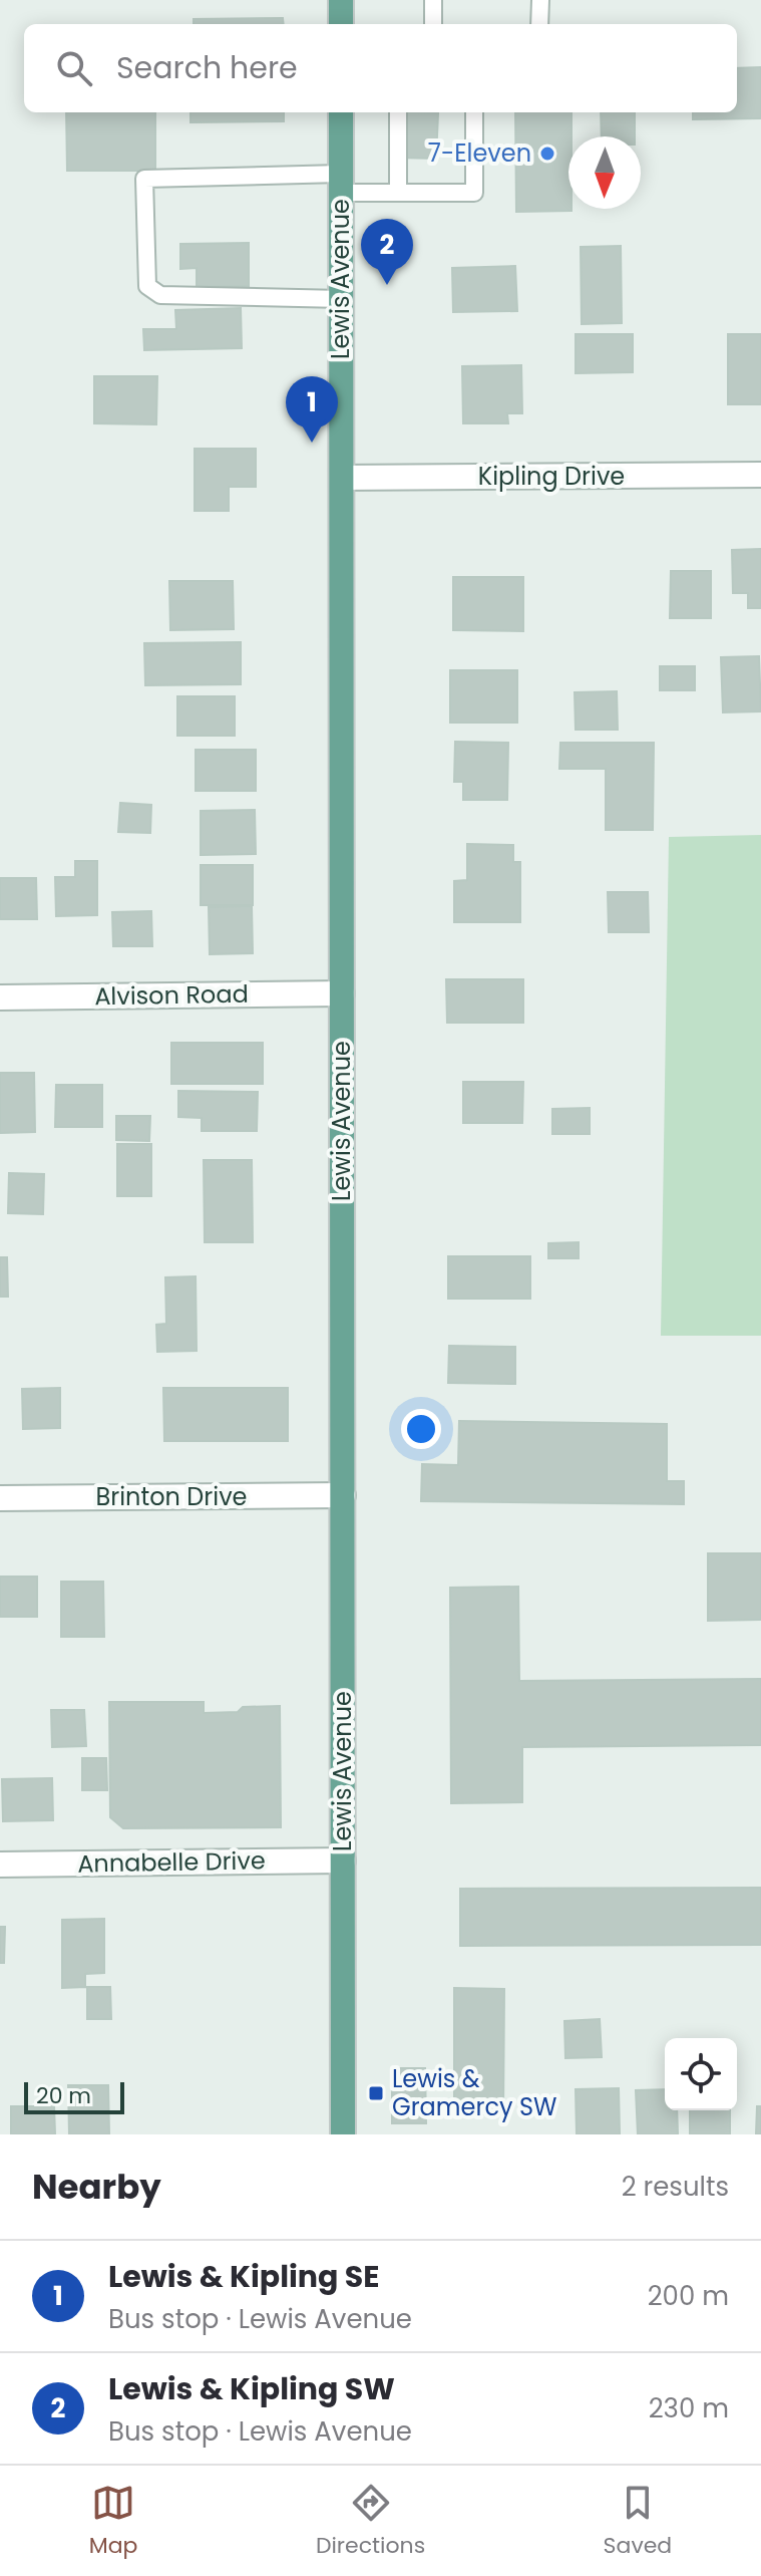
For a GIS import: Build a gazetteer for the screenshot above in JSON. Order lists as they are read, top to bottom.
{
  "streets": {
    "main road": ["Lewis Avenue"],
    "street": [
      "Kipling Drive",
      "Alvison Road",
      "Brinton Drive",
      "Annabelle Drive"
    ]
  },
  "crossings": [
    ["Lewis Avenue", "Kipling Drive"],
    ["Lewis Avenue", "Alvison Road"],
    ["Lewis Avenue", "Brinton Drive"],
    ["Lewis Avenue", "Annabelle Drive"]
  ],
  "places": {
    "other": ["7-Eleven"],
    "transit": ["Lewis & Gramercy SW"]
  },
  "scale_bar": "20 m",
  "north": "bottom",
  "page": {
    "search": "Search here",
    "pins": ["2", "1"],
    "scale": "20 m",
    "heading": ["Nearby", "2 results"],
    "list": [
      {
        "mark": "1",
        "name": "Lewis & Kipling SE",
        "note": "Bus stop · Lewis Avenue",
        "value": "200 m"
      },
      {
        "mark": "2",
        "name": "Lewis & Kipling SW",
        "note": "Bus stop · Lewis Avenue",
        "value": "230 m"
      }
    ],
    "nav": ["Map", "Directions", "Saved"]
  }
}
